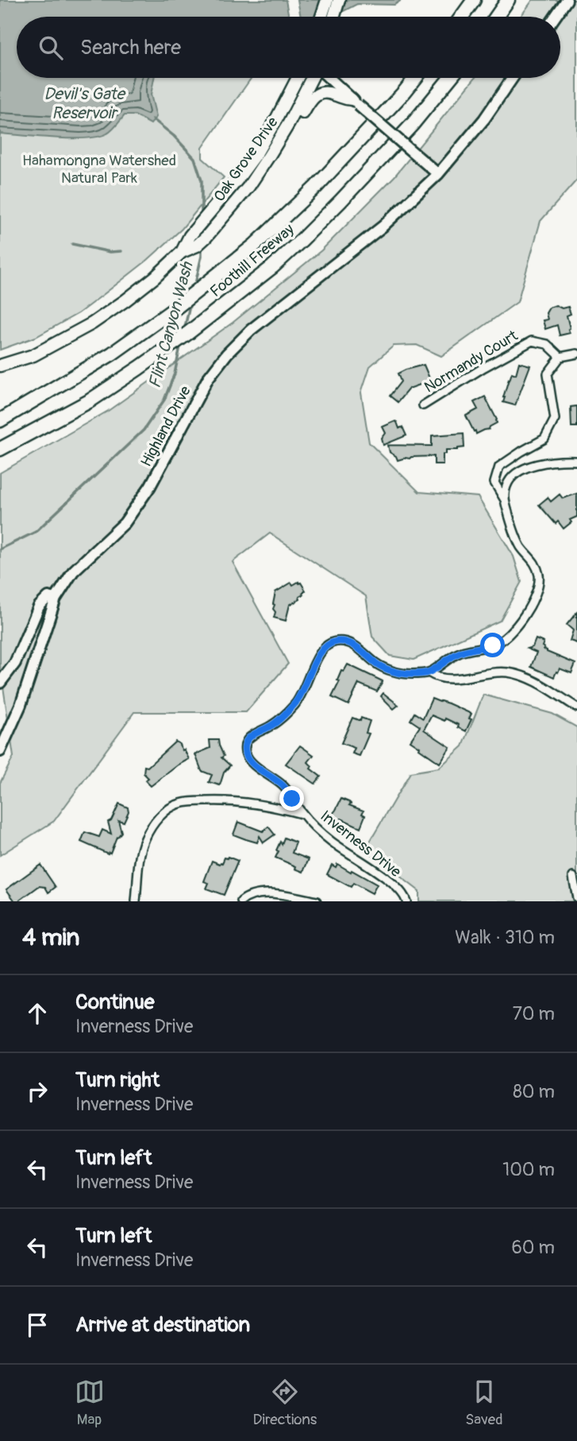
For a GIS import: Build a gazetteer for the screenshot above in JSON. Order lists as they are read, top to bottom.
{
  "streets": {
    "highway": ["Foothill Freeway"],
    "main road": ["Oak Grove Drive"],
    "street": ["Normandy Court", "Highland Drive", "Inverness Drive"]
  },
  "water": ["Devil's Gate Reservoir", "Flint Canyon Wash"],
  "parks": ["Hahamongna Watershed Natural Park"],
  "page": {
    "search": "Search here",
    "heading": ["4 min", "Walk · 310 m"],
    "list": [
      ["Continue", "Inverness Drive", "70 m"],
      ["Turn right", "Inverness Drive", "80 m"],
      ["Turn left", "Inverness Drive", "100 m"],
      ["Turn left", "Inverness Drive", "60 m"],
      "Arrive at destination"
    ],
    "nav": ["Map", "Directions", "Saved"]
  }
}
